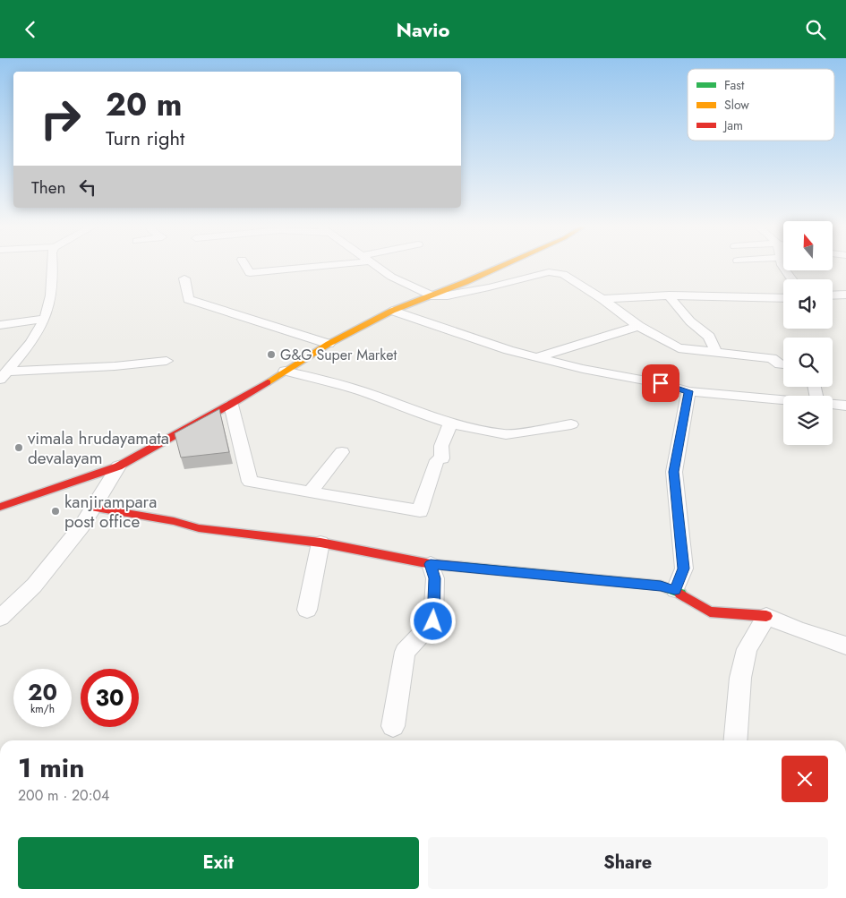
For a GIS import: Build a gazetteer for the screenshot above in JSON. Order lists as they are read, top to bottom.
{
  "places": ["G&G Super Market", "vimala hrudayamata devalayam", "kanjirampara post office"],
  "legend": ["Fast", "Slow", "Jam"],
  "north": "top",
  "page": {
    "header": "Navio",
    "turn": ["20 m", "Turn right"],
    "then": "Then",
    "speed": "20 km/h",
    "limit": "30",
    "heading": ["1 min", "200 m · 20:04"],
    "buttons": ["Exit", "Share"]
  }
}
